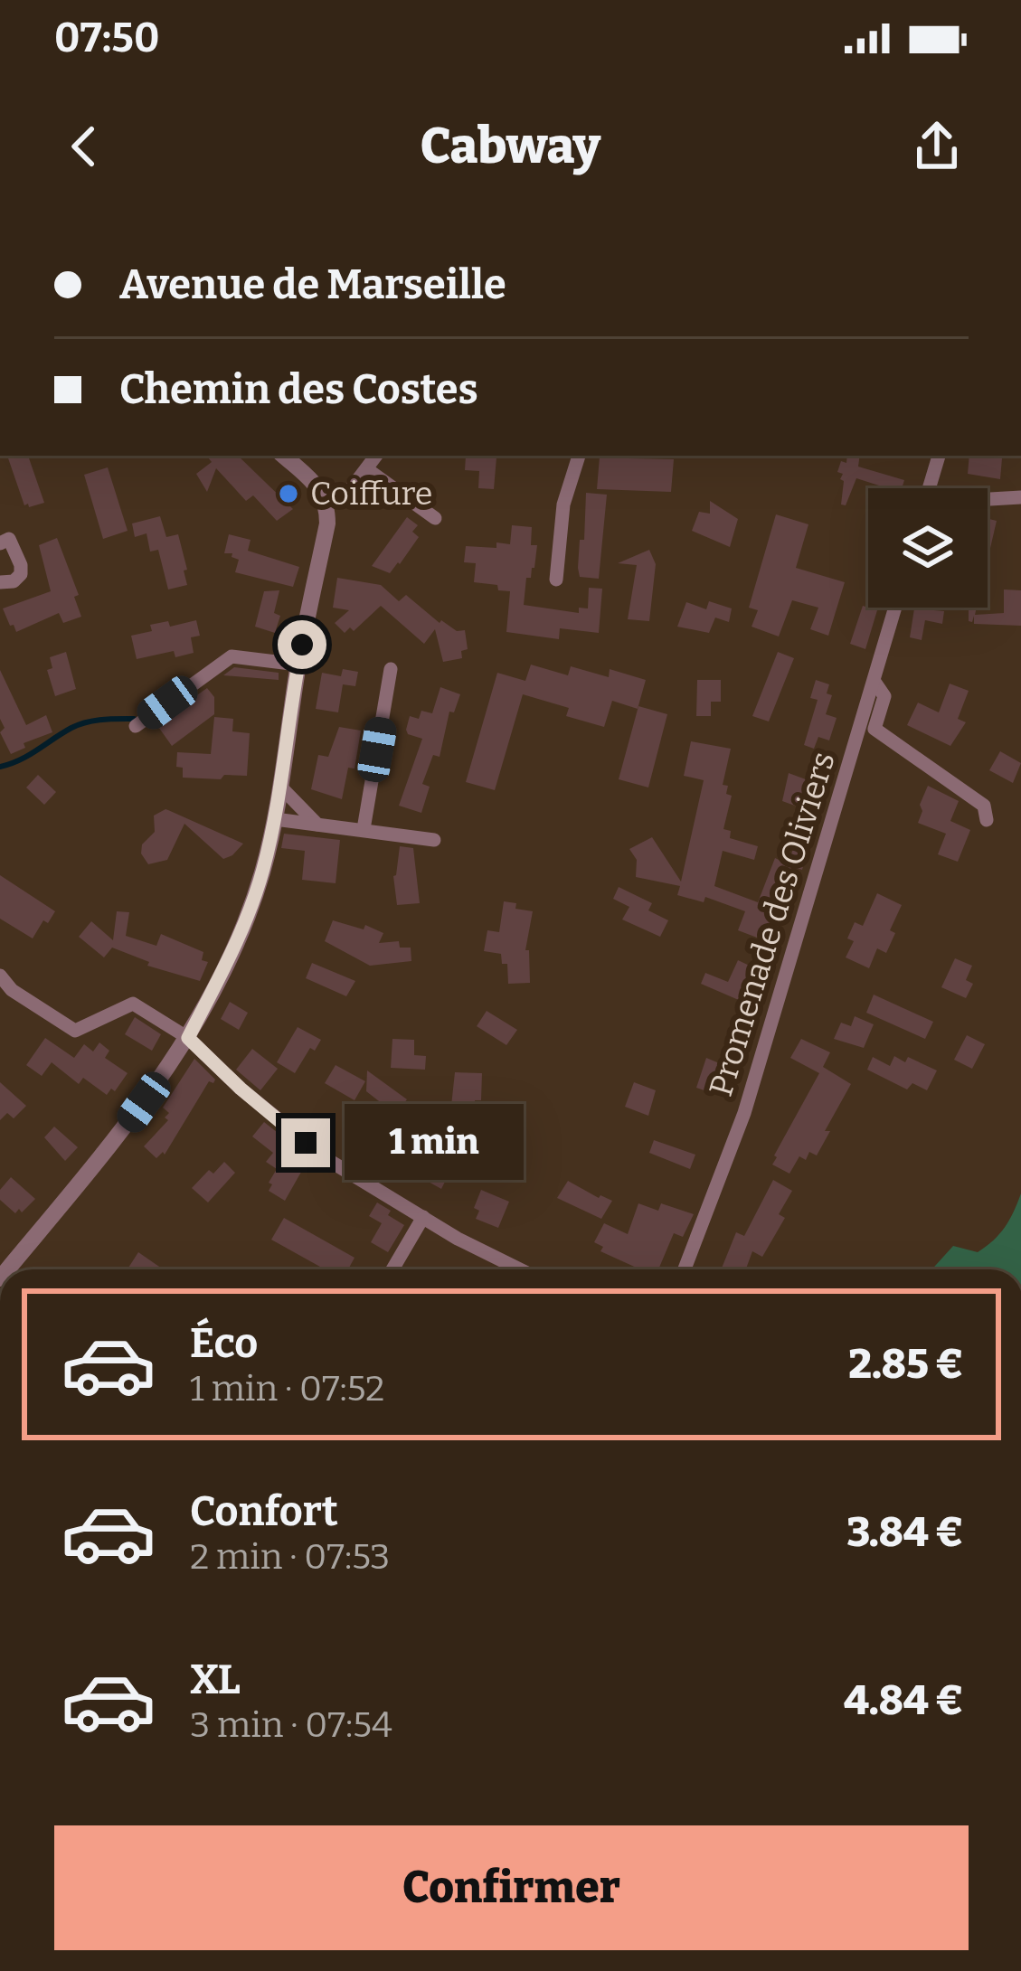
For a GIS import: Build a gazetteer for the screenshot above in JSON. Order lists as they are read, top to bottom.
{
  "streets": {
    "street": ["Promenade des Oliviers"]
  },
  "places": ["Coiffure"],
  "page": {
    "status": "07:50",
    "header": "Cabway",
    "banner": ["Avenue de Marseille", "Chemin des Costes"],
    "bubble": "1 min",
    "list": [
      {
        "name": "Éco",
        "note": "1 min · 07:52",
        "value": "2.85 €"
      },
      {
        "name": "Confort",
        "note": "2 min · 07:53",
        "value": "3.84 €"
      },
      {
        "name": "XL",
        "note": "3 min · 07:54",
        "value": "4.84 €"
      }
    ],
    "buttons": "Confirmer"
  }
}
